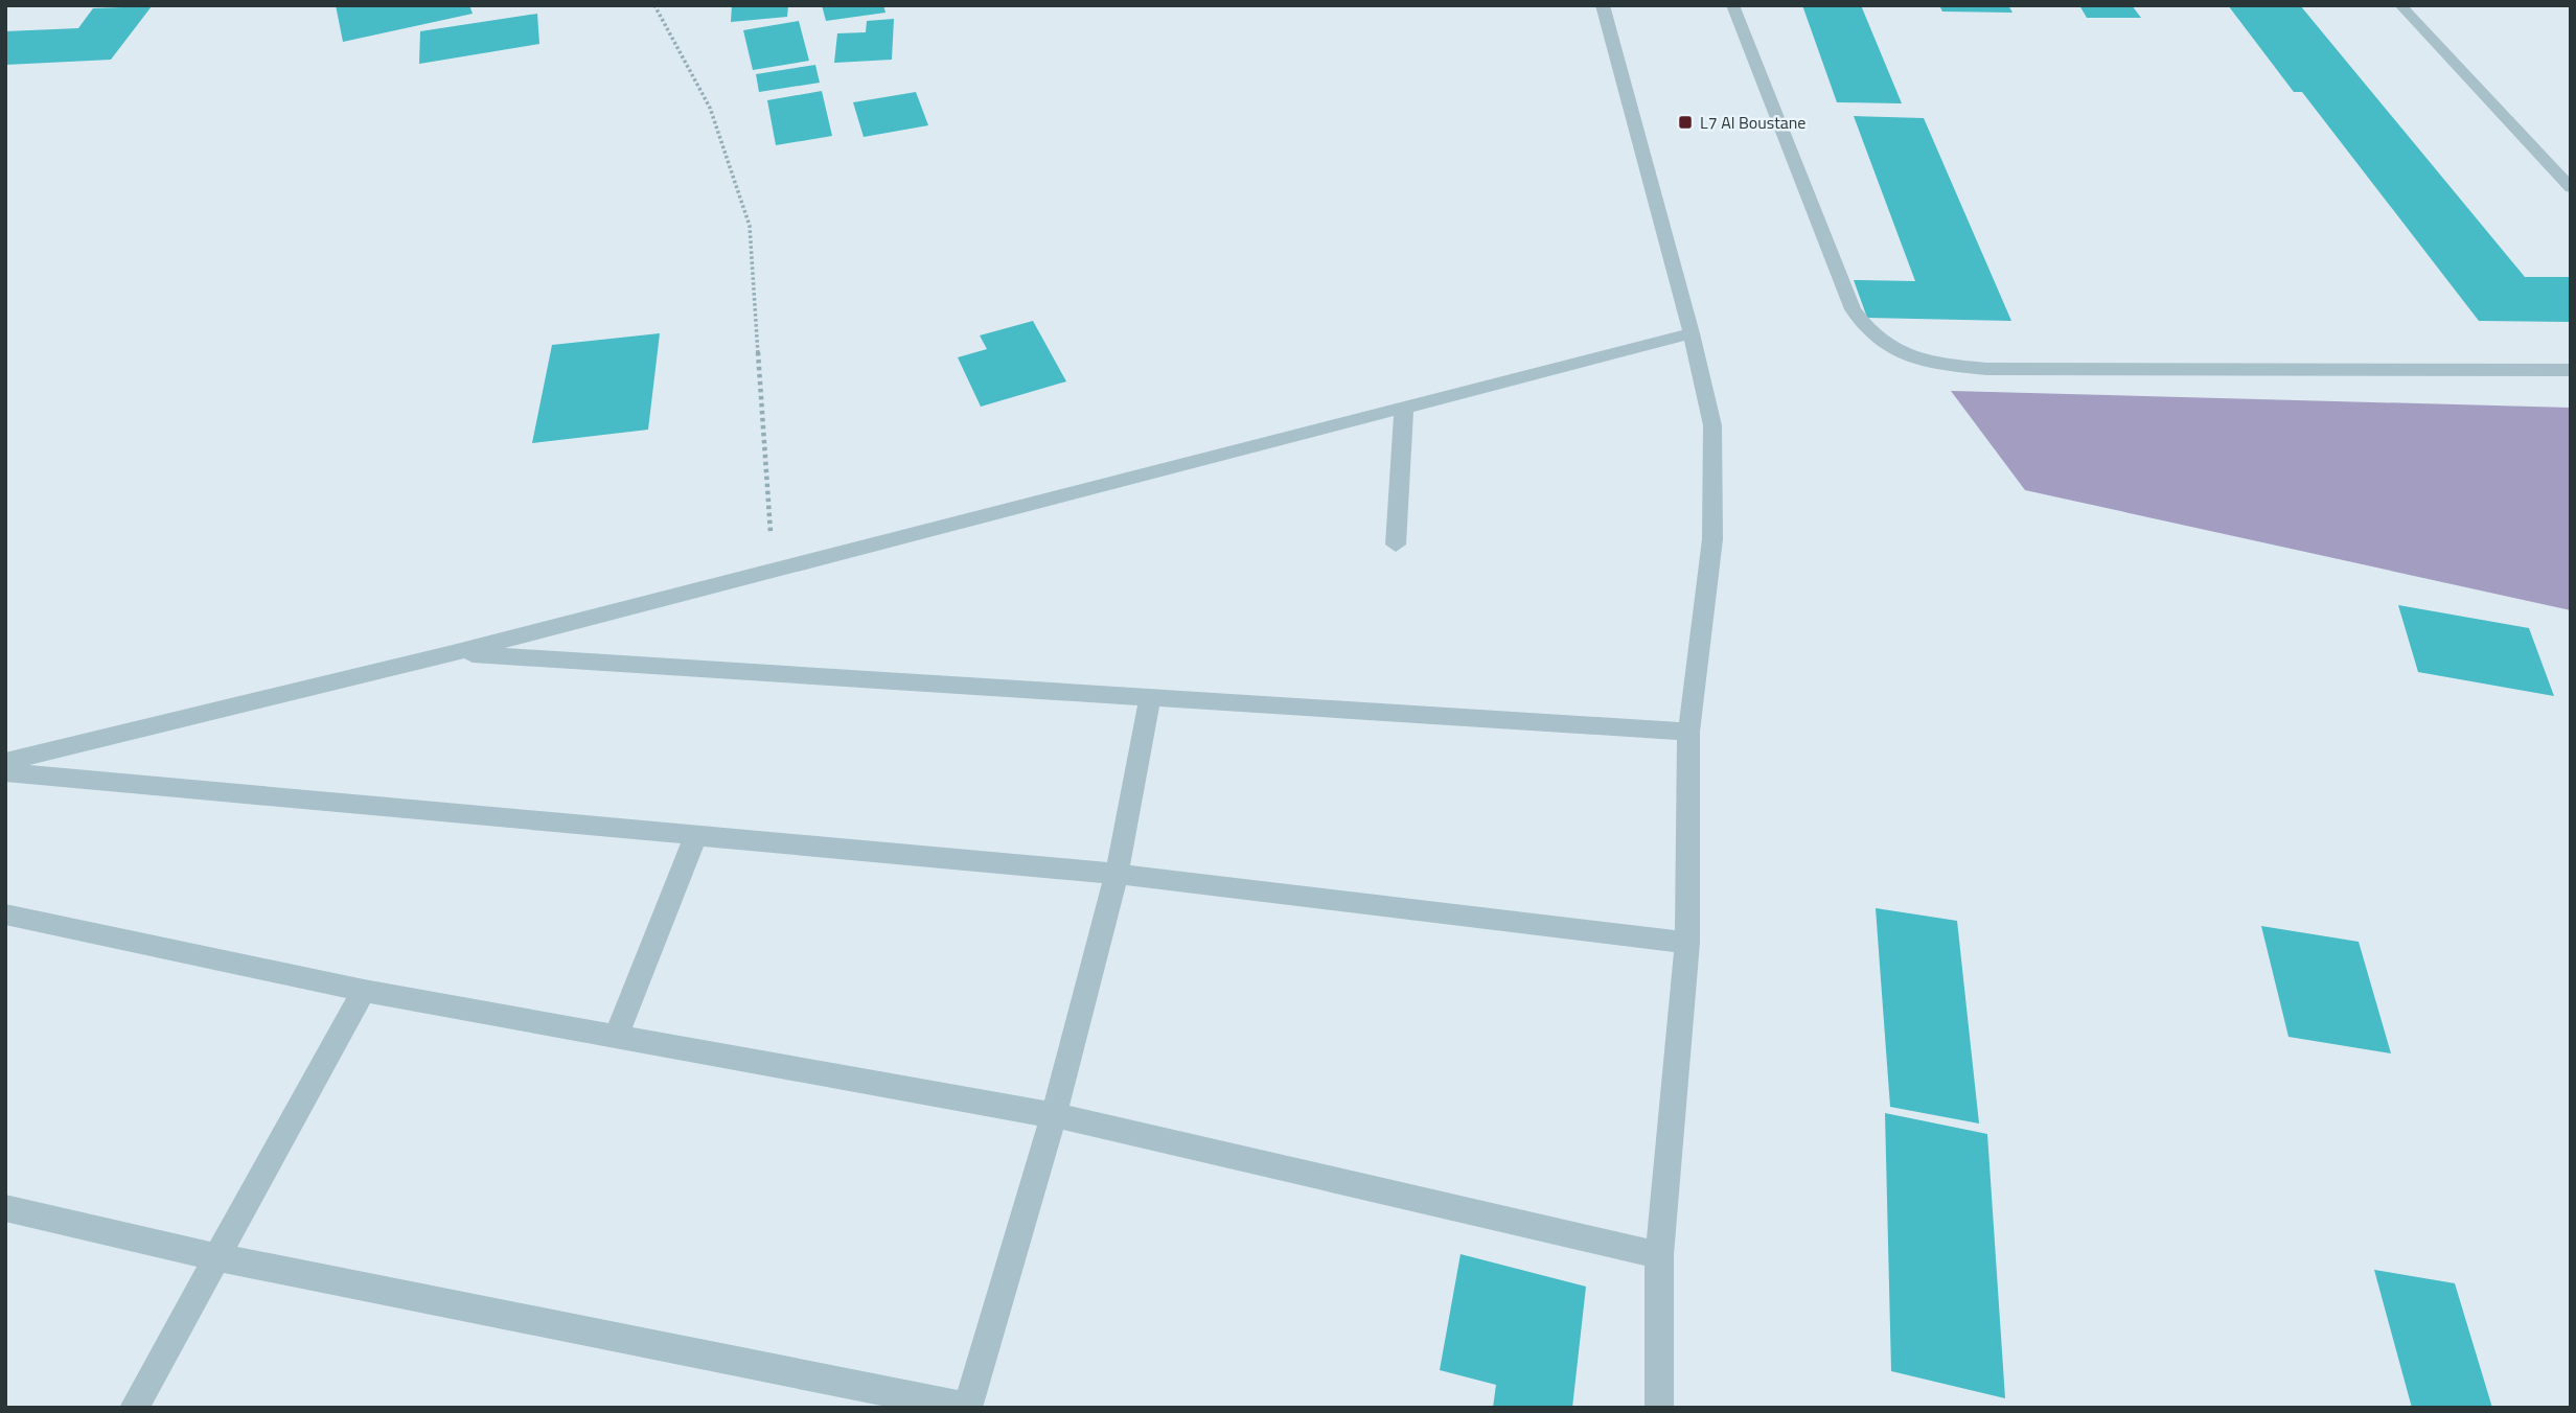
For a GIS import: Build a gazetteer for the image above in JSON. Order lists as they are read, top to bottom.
{
  "places": {
    "transit": ["L7 Al Boustane"]
  }
}
